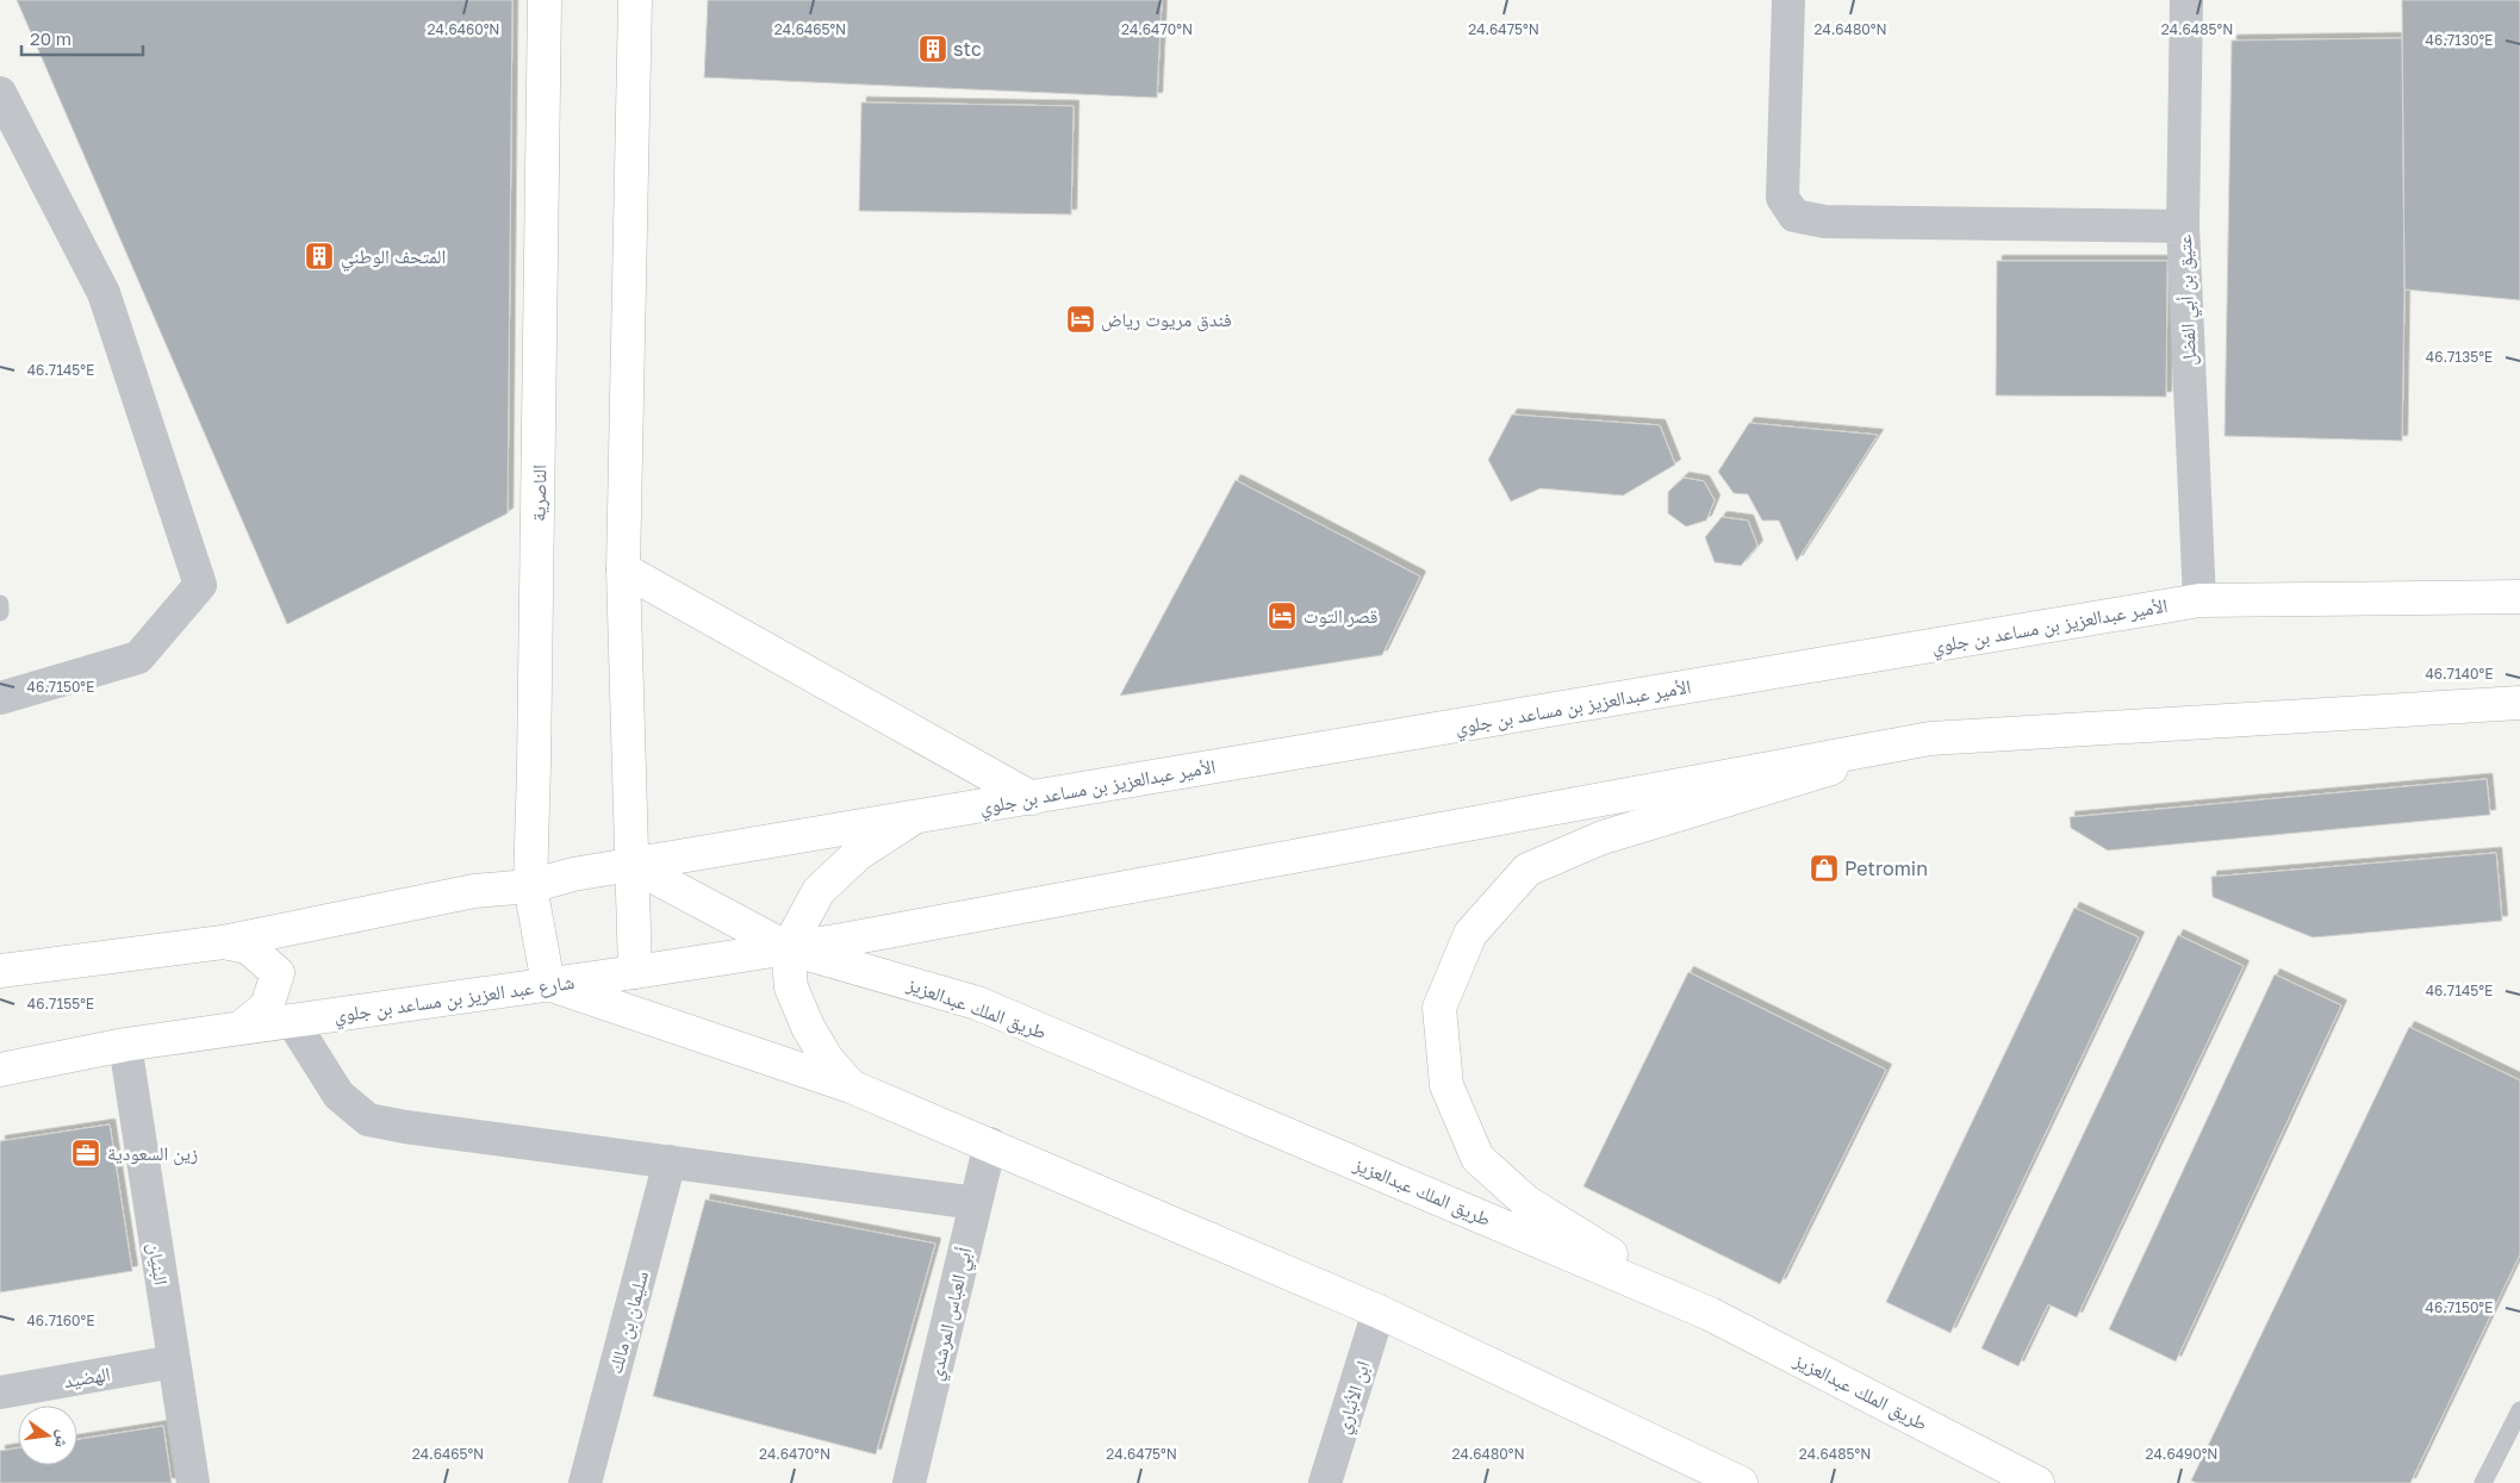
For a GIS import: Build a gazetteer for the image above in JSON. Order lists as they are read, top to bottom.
{
  "streets": {
    "main road": [
      "الناصرية",
      "الأمير عبدالعزيز بن مساعد بن جلوي",
      "شارع عبد العزيز بن مساعد بن جلوي",
      "طريق الملك عبدالعزيز"
    ],
    "street": [
      "عتيق بن أبي الفضل",
      "البنيان",
      "أبي العباس المرشدي",
      "سليمان بن مالك",
      "الهضيد",
      "ابن الأنباري"
    ]
  },
  "crossings": [
    ["عتيق بن أبي الفضل", "الأمير عبدالعزيز بن مساعد بن جلوي"],
    ["الناصرية", "شارع عبد العزيز بن مساعد بن جلوي"],
    ["شارع عبد العزيز بن مساعد بن جلوي", "طريق الملك عبدالعزيز"],
    ["شارع عبد العزيز بن مساعد بن جلوي", "البنيان"],
    ["البنيان", "الهضيد"]
  ],
  "places": {
    "building": ["stc", "المتحف الوطني"],
    "hotel": ["فندق مريوت رياض", "قصر التوت"],
    "shop": ["Petromin"],
    "office": ["زين السعودية"]
  },
  "scale_bar": "20 m",
  "north": "right",
  "coordinates": [
    "24.6460°N",
    "24.6465°N",
    "24.6470°N",
    "24.6475°N",
    "24.6480°N",
    "24.6485°N",
    "46.7130°E",
    "46.7135°E",
    "46.7145°E",
    "46.7140°E",
    "46.7150°E",
    "46.7155°E",
    "46.7160°E",
    "24.6490°N"
  ]
}
